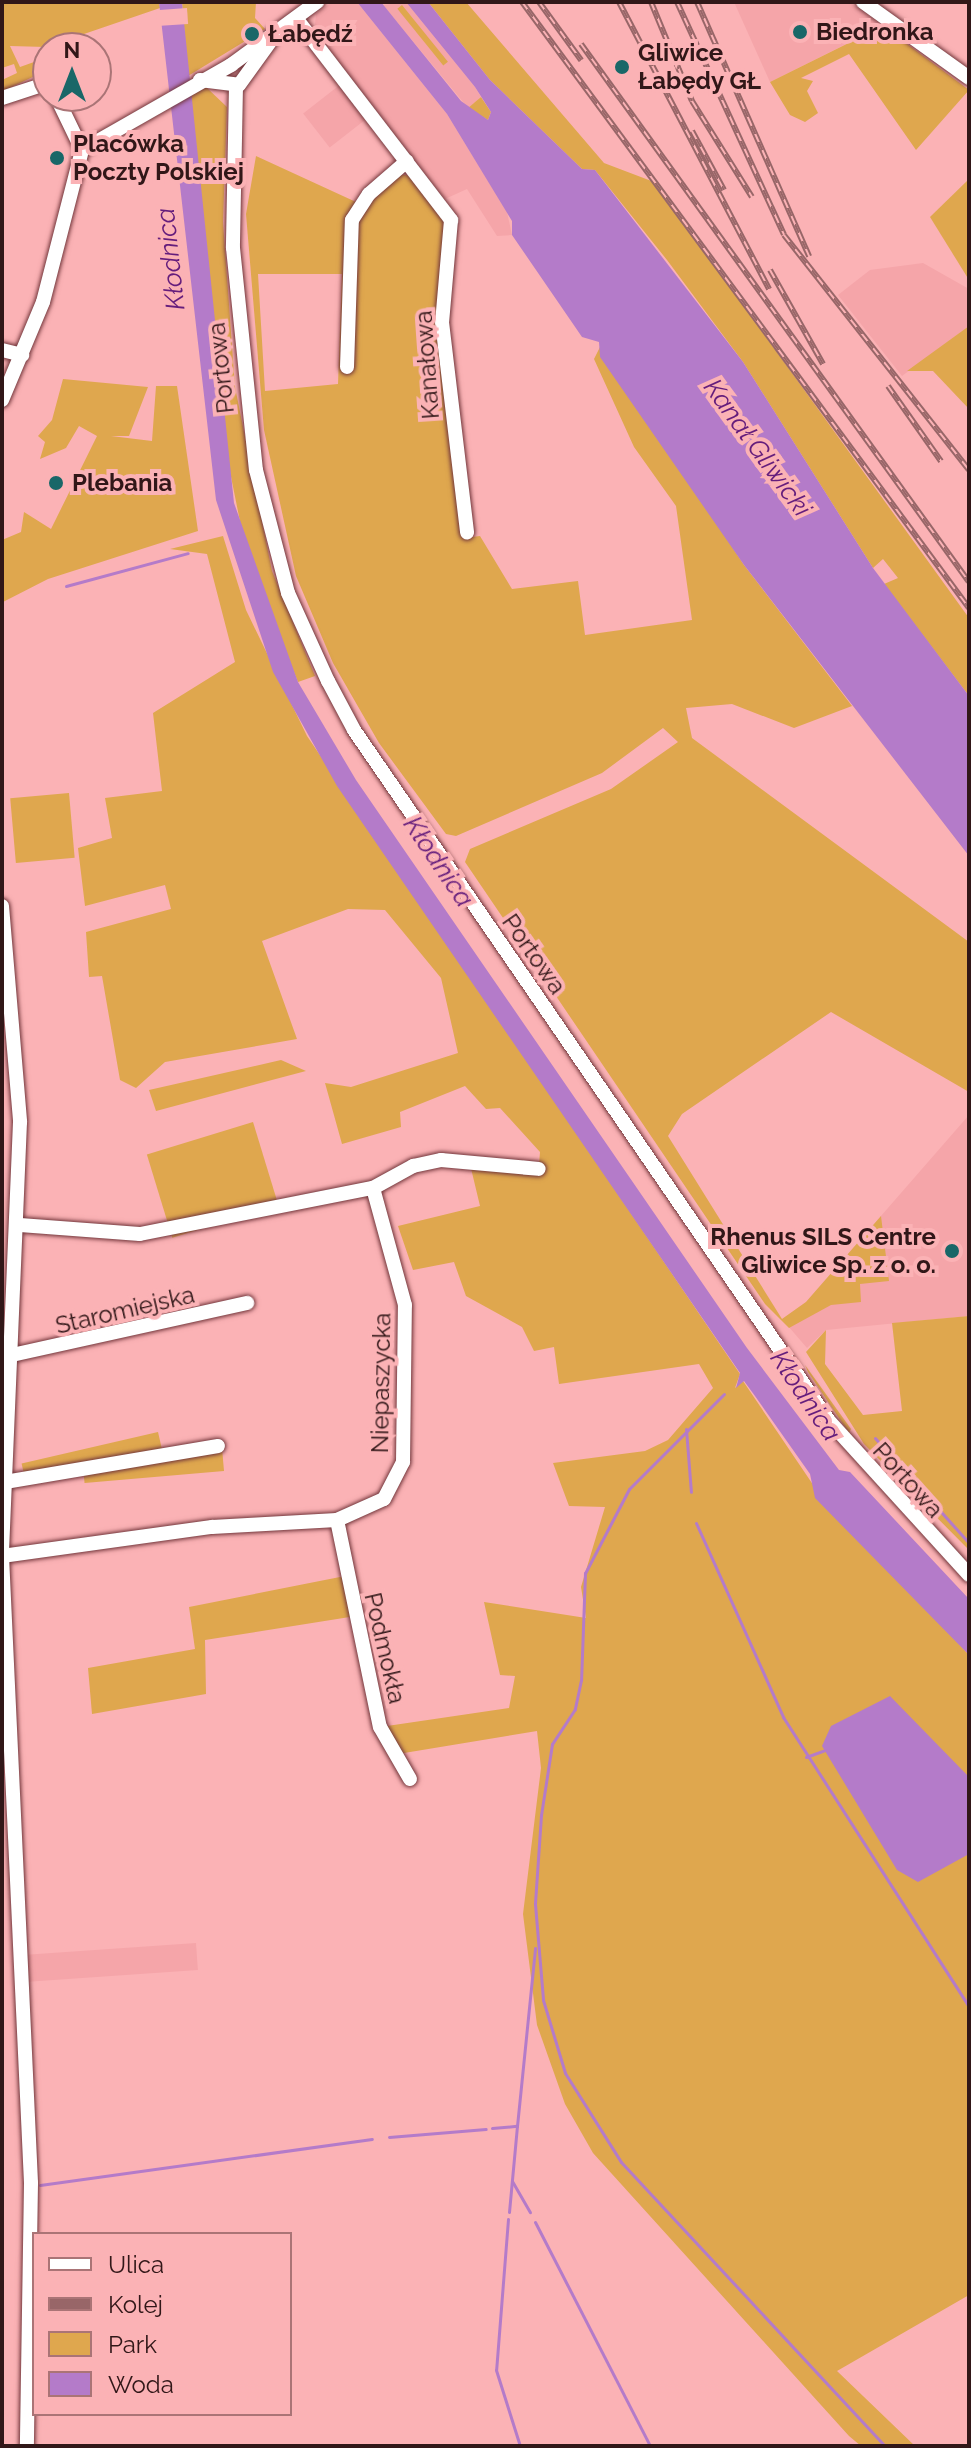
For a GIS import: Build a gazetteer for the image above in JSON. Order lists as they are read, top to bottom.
{
  "streets": {
    "street": [
      "Kanałowa",
      "Portowa",
      "Staromiejska",
      "Niepaszycka",
      "Podmokła"
    ]
  },
  "crossings": [
    ["Niepaszycka", "Podmokła"]
  ],
  "water": ["Kłodnica", "Kanał Gliwicki"],
  "places": [
    "Biedronka",
    "Łabędź",
    "Gliwice Łabędy GŁ",
    "Placówka Poczty Polskiej",
    "Plebania",
    "Rhenus SILS Centre Gliwice Sp. z o. o."
  ],
  "legend": [
    "Ulica",
    "Kolej",
    "Park",
    "Woda"
  ],
  "north": "top"
}
